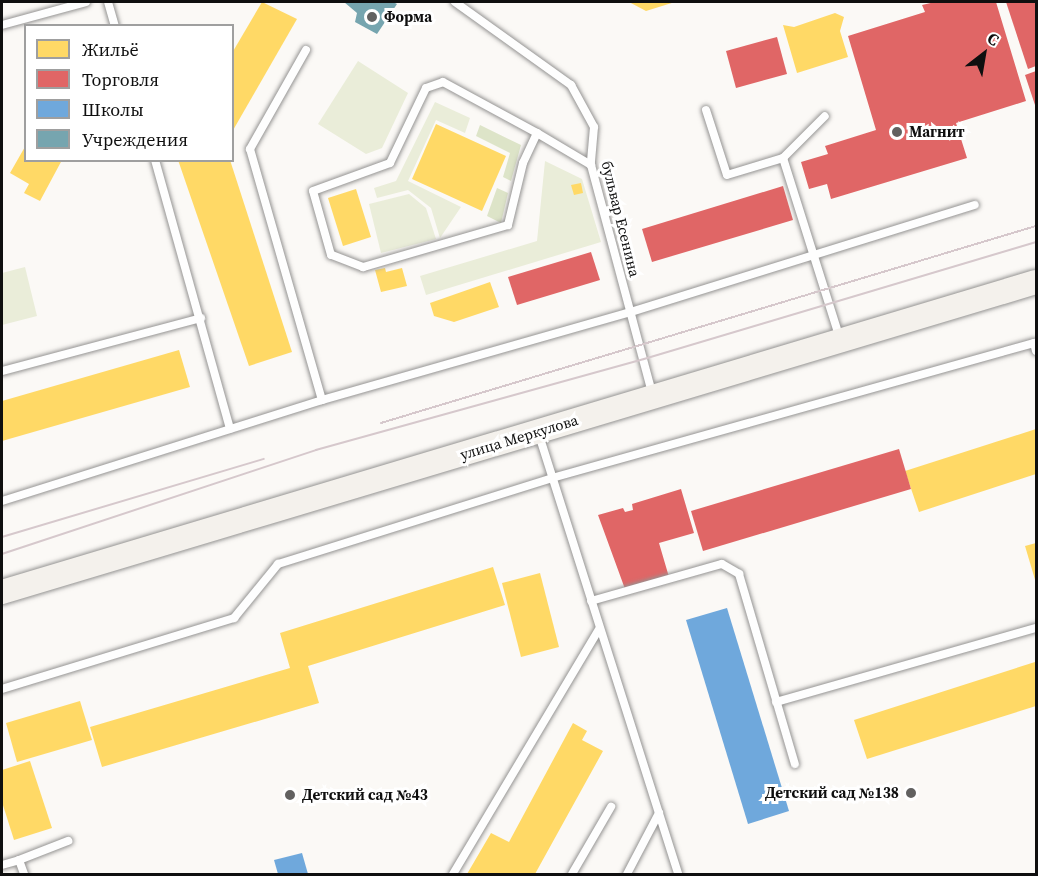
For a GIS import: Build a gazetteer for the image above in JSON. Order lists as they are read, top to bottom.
{
  "streets": {
    "street": ["улица Меркулова"],
    "lane": ["бульвар Есенина"]
  },
  "crossings": [
    ["бульвар Есенина", "улица Меркулова"]
  ],
  "places": [
    "Форма",
    "Магнит",
    "Детский сад №138",
    "Детский сад №43"
  ],
  "legend": [
    "Жильё",
    "Торговля",
    "Школы",
    "Учреждения"
  ],
  "north": "top right"
}
